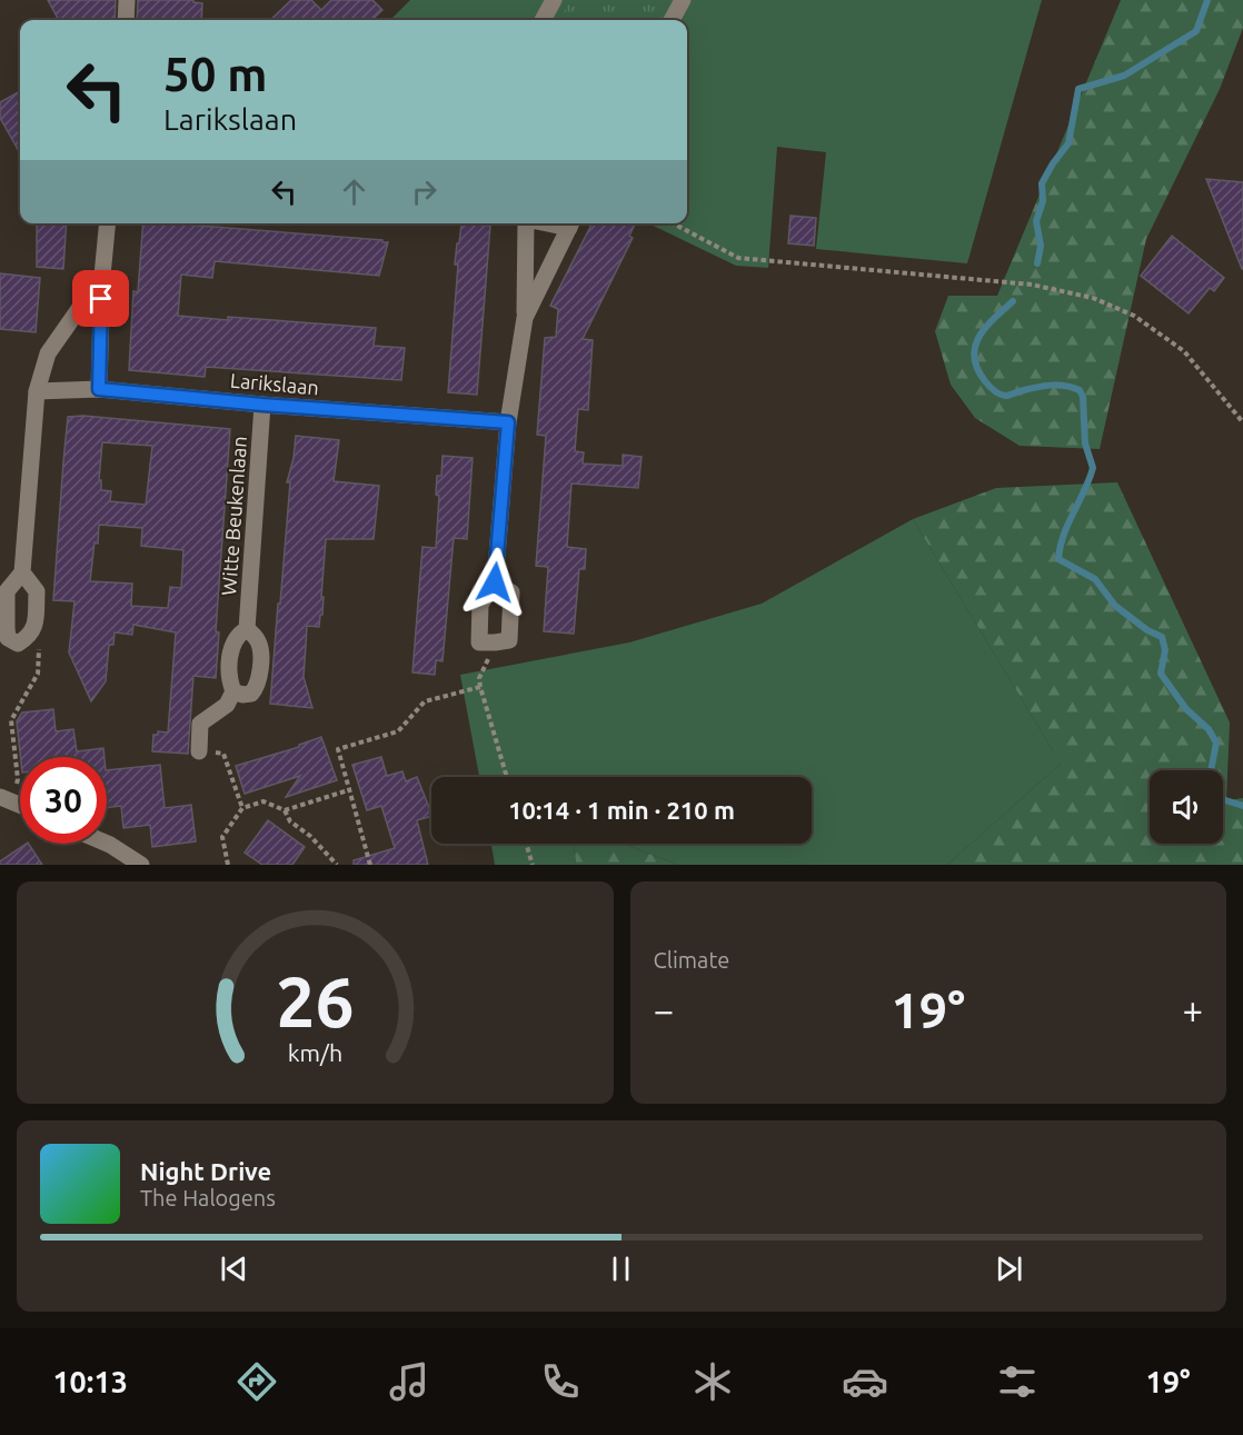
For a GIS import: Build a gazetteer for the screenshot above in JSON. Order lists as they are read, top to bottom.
{
  "streets": {
    "street": ["Larikslaan", "Witte Beukenlaan"]
  },
  "crossings": [
    ["Larikslaan", "Witte Beukenlaan"]
  ],
  "page": {
    "turn": ["50 m", "Larikslaan"],
    "limit": "30",
    "trip": "10:14 · 1 min · 210 m",
    "tile": "Climate",
    "heat": ["−", "19°", "+"],
    "song": ["Night Drive", "The Halogens"],
    "tabs": ["10:13", "19°"],
    "gauge": ["26", "km/h"]
  }
}
